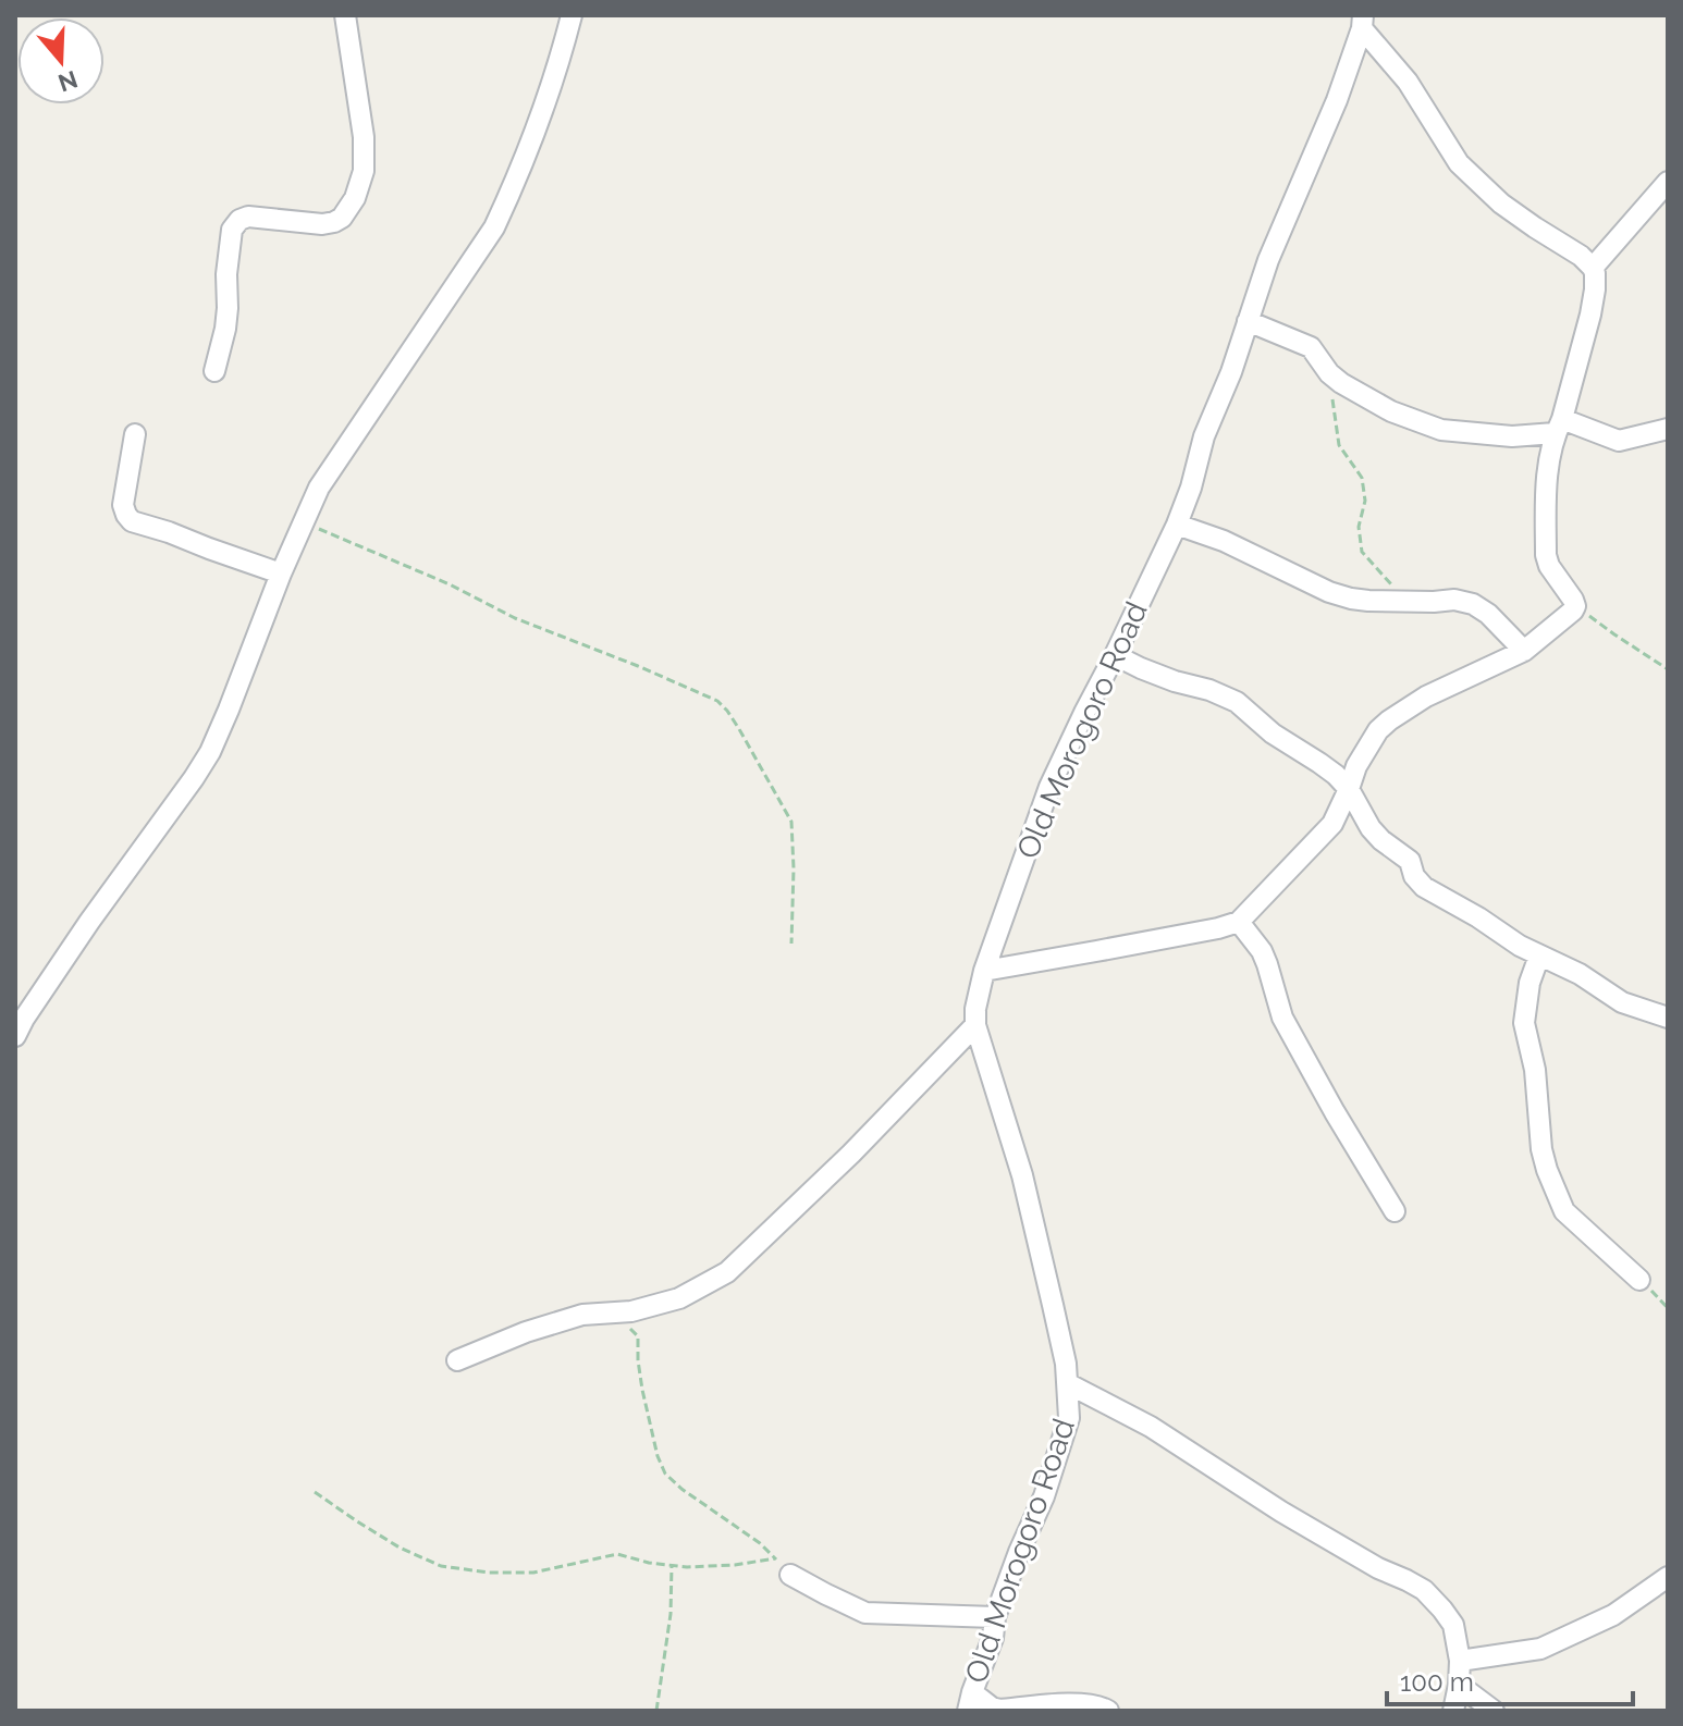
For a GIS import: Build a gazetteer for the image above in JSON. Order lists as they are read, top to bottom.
{
  "streets": {
    "street": ["Old Morogoro Road"]
  },
  "scale_bar": "100 m",
  "north": "bottom"
}
